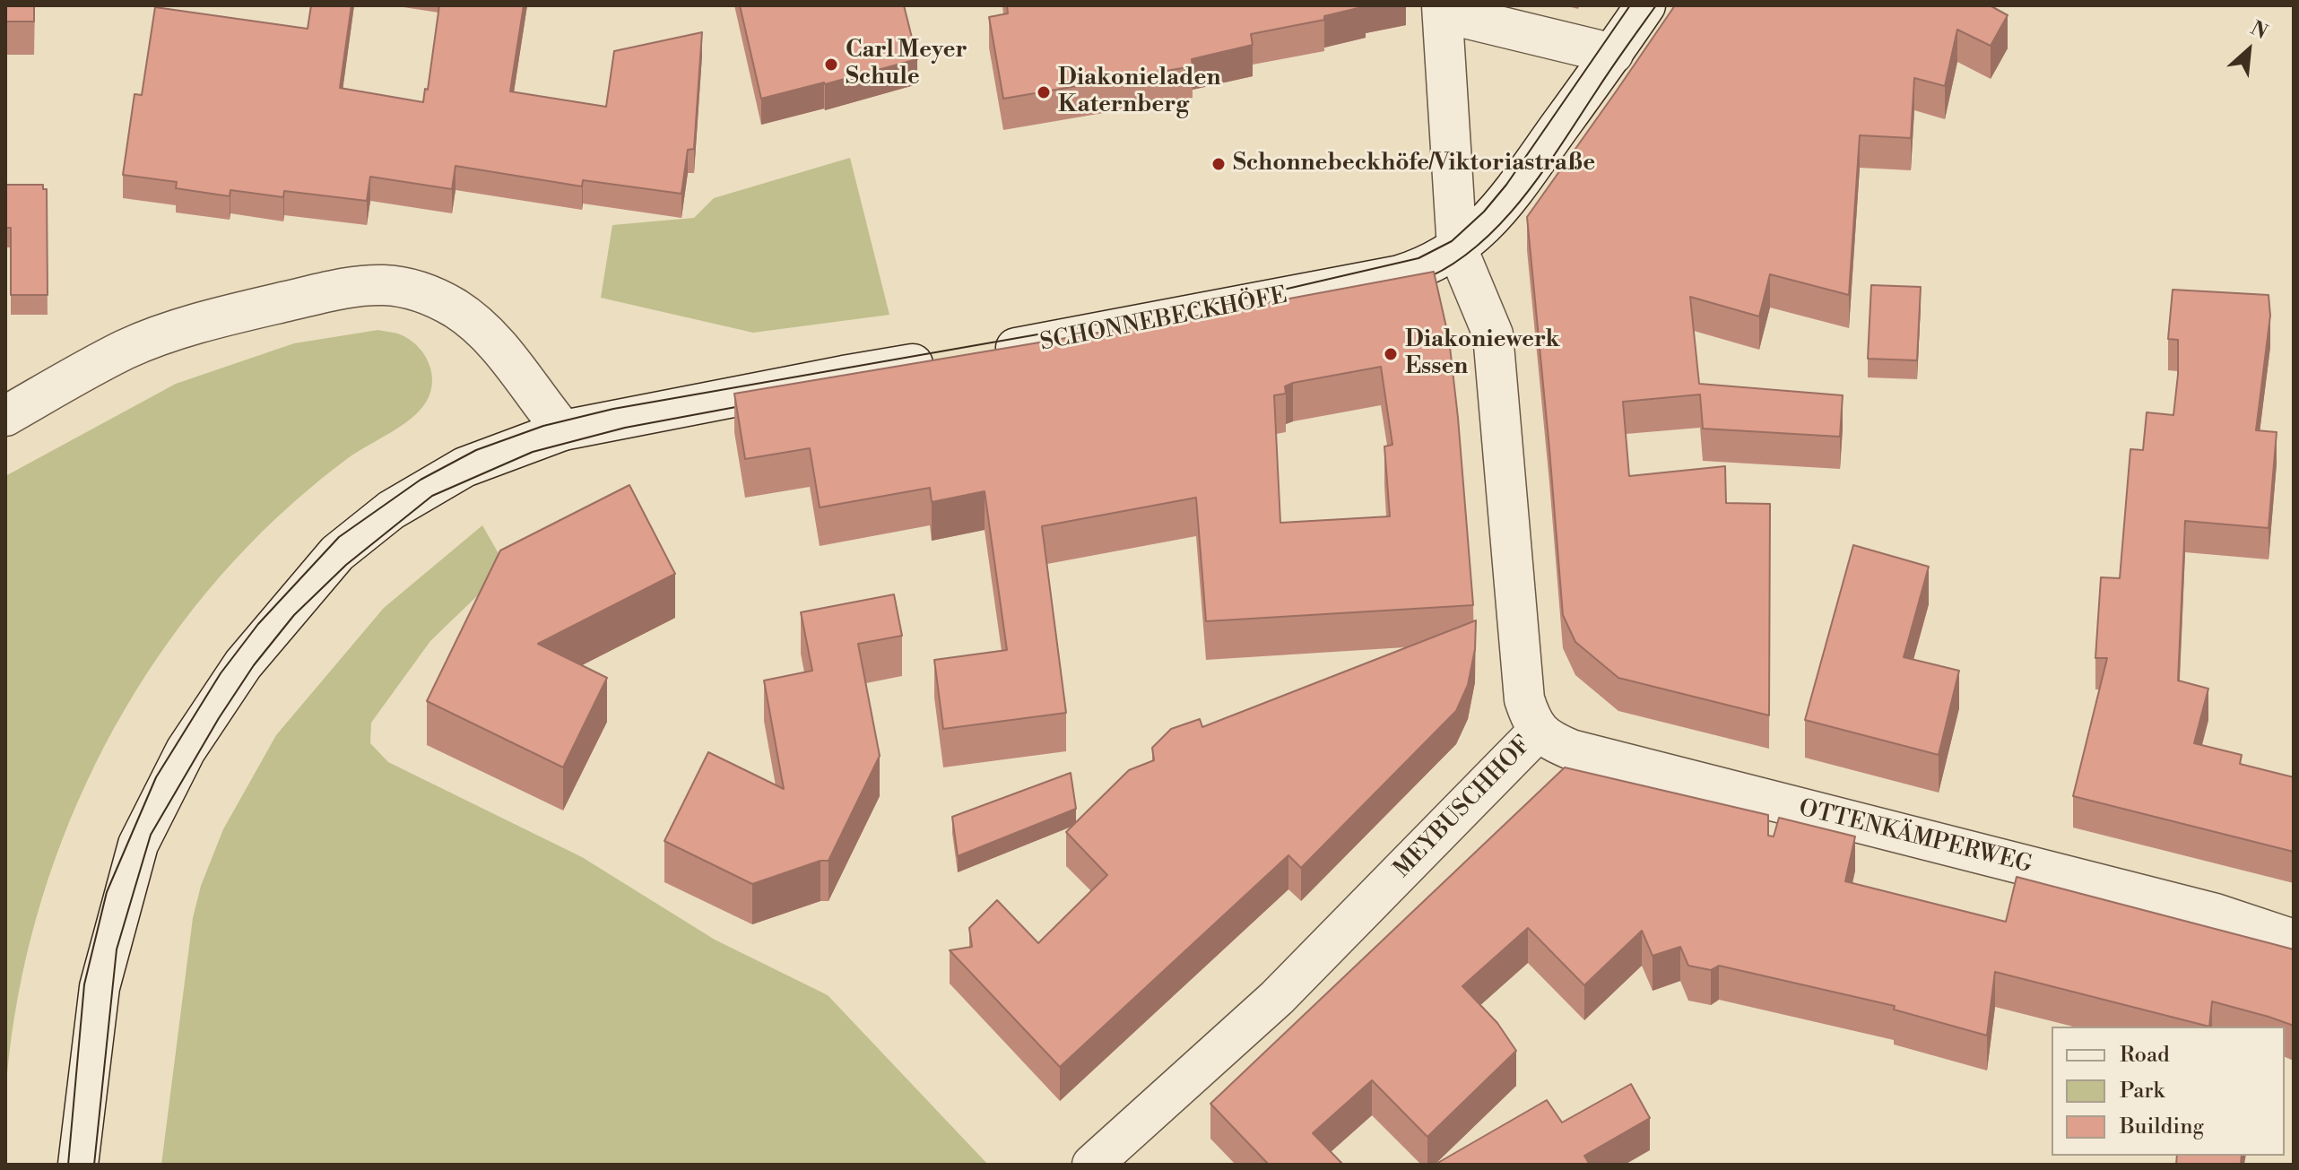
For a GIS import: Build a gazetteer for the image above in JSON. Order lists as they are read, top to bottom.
{
  "streets": {
    "street": ["SCHONNEBECKHÖFE", "MEYBUSCHHOF", "OTTENKÄMPERWEG"]
  },
  "crossings": [
    ["SCHONNEBECKHÖFE", "MEYBUSCHHOF"],
    ["MEYBUSCHHOF", "OTTENKÄMPERWEG"]
  ],
  "places": [
    "Carl Meyer Schule",
    "Diakonieladen Katernberg",
    "Schonnebeckhöfe/Viktoriastraße",
    "Diakoniewerk Essen"
  ],
  "legend": ["Road", "Park", "Building"],
  "north": "top right"
}
